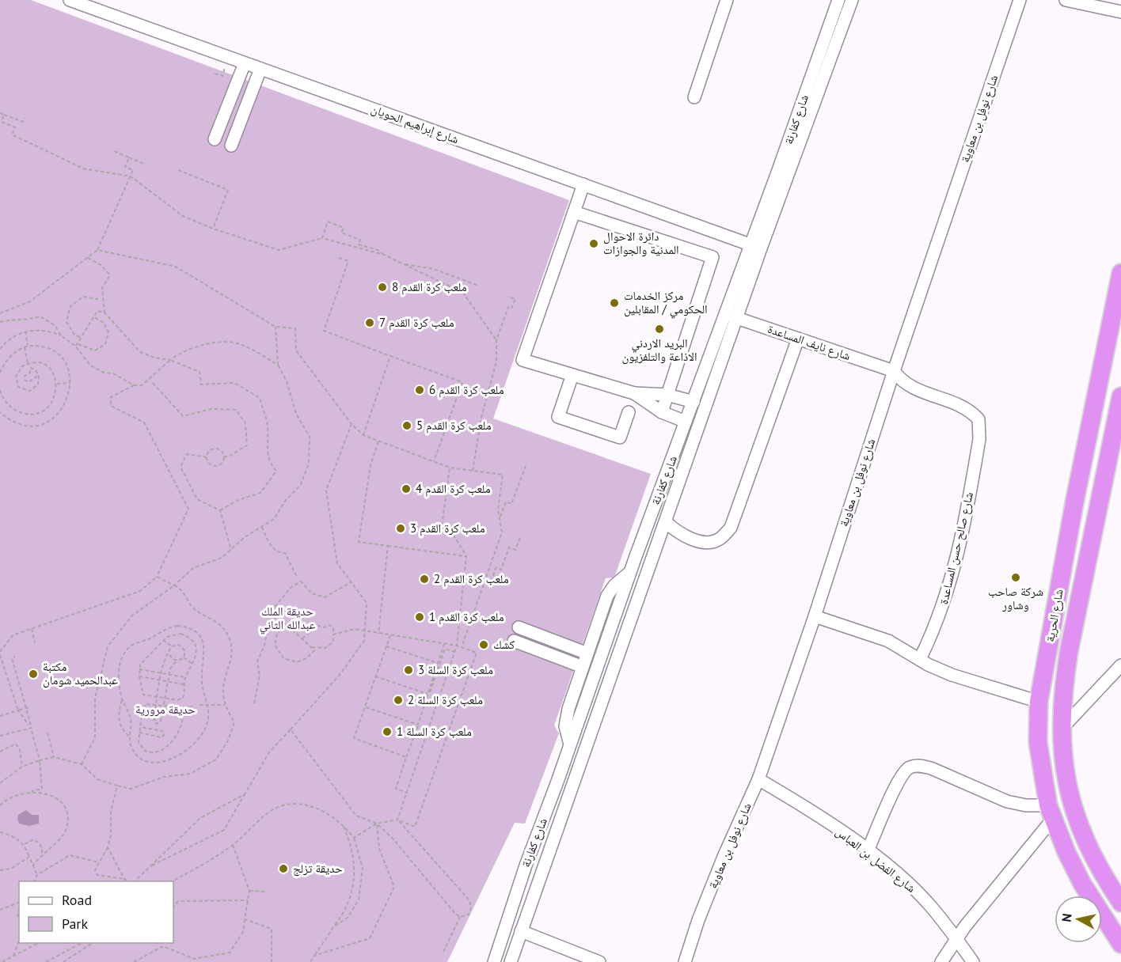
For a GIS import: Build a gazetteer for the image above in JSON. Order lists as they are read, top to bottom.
{
  "streets": {
    "highway": ["شارع الحرية"],
    "street": [
      "شارع نوفل بن معاوية",
      "شارع كفارنة",
      "شارع إبراهيم الحويان",
      "شارع نايف المساعدة",
      "شارع صالح حسن المساعدة",
      "شارع الفضل بن العباس"
    ]
  },
  "crossings": [
    ["شارع نوفل بن معاوية", "شارع نايف المساعدة"],
    ["شارع نوفل بن معاوية", "شارع صالح حسن المساعدة"],
    ["شارع نوفل بن معاوية", "شارع الفضل بن العباس"],
    ["شارع كفارنة", "شارع إبراهيم الحويان"],
    ["شارع كفارنة", "شارع نايف المساعدة"],
    ["شارع نايف المساعدة", "شارع صالح حسن المساعدة"]
  ],
  "parks": ["حديقة الملك عبدالله الثاني", "حديقة مرورية"],
  "places": [
    "دائرة الاحوال المدنية والجوازات",
    "ملعب كرة القدم 8",
    "مركز الخدمات الحكومي / المقابلين",
    "ملعب كرة القدم 7",
    "البريد الاردني الاذاعة والتلفزيون",
    "ملعب كرة القدم 6",
    "ملعب كرة القدم 5",
    "ملعب كرة القدم 4",
    "ملعب كرة القدم 3",
    "شركة صاحب وشاور",
    "ملعب كرة القدم 2",
    "ملعب كرة القدم 1",
    "كشك",
    "ملعب كرة السلة 3",
    "مكتبة عبدالحميد شومان",
    "ملعب كرة السلة 2",
    "ملعب كرة السلة 1",
    "حديقة تزلج"
  ],
  "legend": ["Road", "Park"],
  "north": "left"
}
